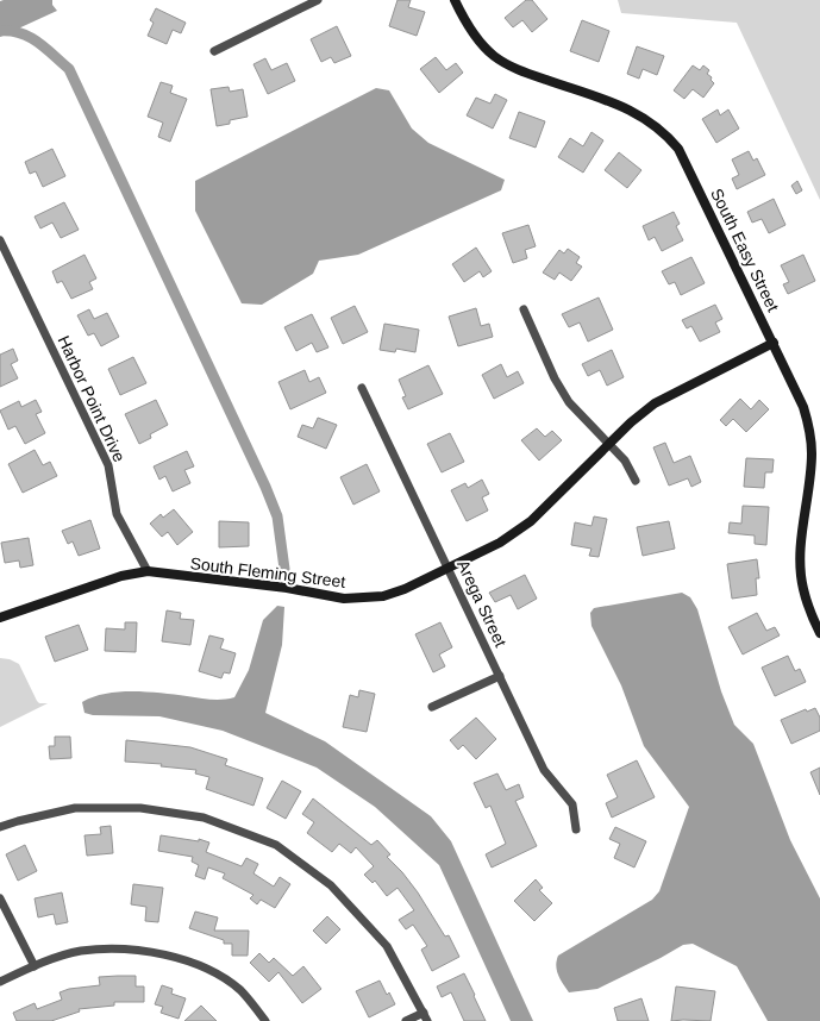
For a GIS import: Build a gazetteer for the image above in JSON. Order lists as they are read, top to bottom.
{
  "streets": {
    "street": [
      "South Easy Street",
      "Harbor Point Drive",
      "South Fleming Street",
      "Arega Street"
    ]
  },
  "crossings": [
    ["South Easy Street", "South Fleming Street"],
    ["Harbor Point Drive", "South Fleming Street"],
    ["South Fleming Street", "Arega Street"]
  ]
}
